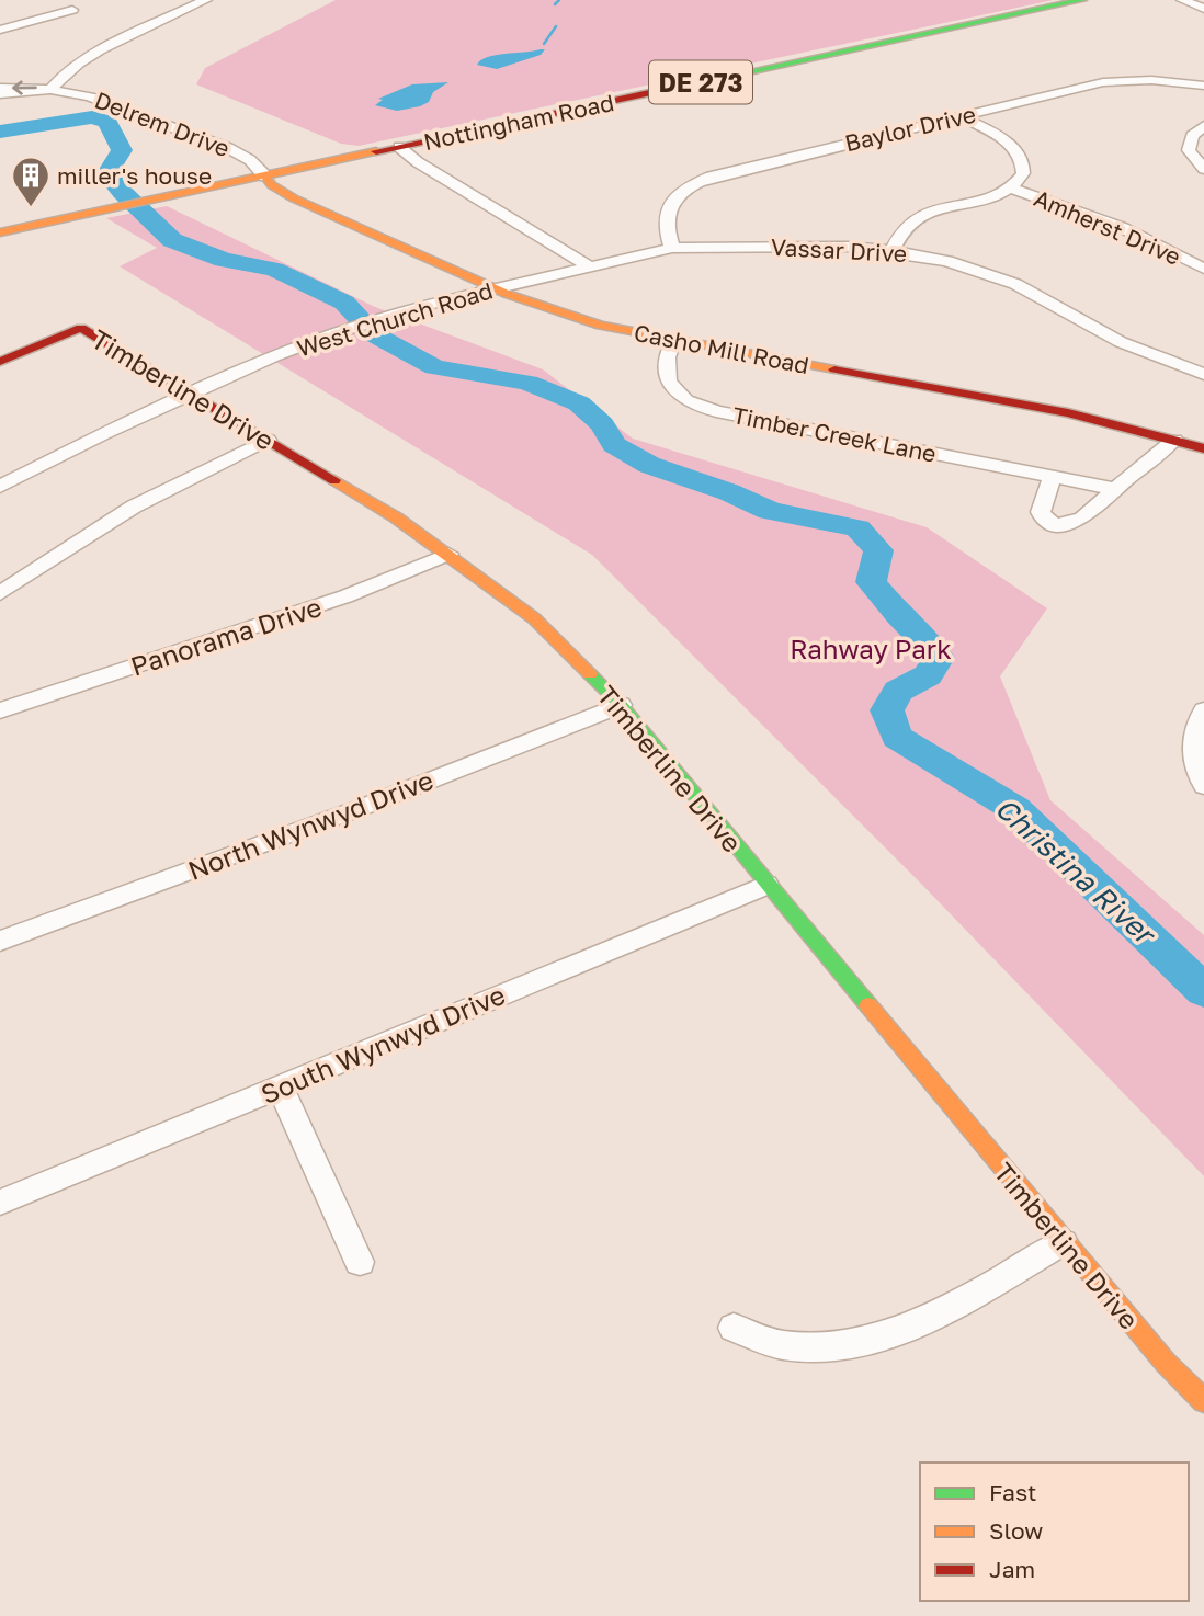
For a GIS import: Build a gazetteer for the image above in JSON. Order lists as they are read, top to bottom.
{
  "streets": {
    "street": [
      "DE 273",
      "Nottingham Road",
      "Delrem Drive",
      "Baylor Drive",
      "Amherst Drive",
      "Vassar Drive",
      "West Church Road",
      "Casho Mill Road",
      "Timberline Drive",
      "Timber Creek Lane",
      "Panorama Drive",
      "North Wynwyd Drive",
      "South Wynwyd Drive"
    ]
  },
  "crossings": [
    ["Nottingham Road", "Delrem Drive"],
    ["Nottingham Road", "Casho Mill Road"],
    ["Delrem Drive", "Casho Mill Road"],
    ["Baylor Drive", "Vassar Drive"],
    ["Vassar Drive", "West Church Road"],
    ["West Church Road", "Casho Mill Road"],
    ["West Church Road", "Timberline Drive"],
    ["Casho Mill Road", "Timber Creek Lane"],
    ["Timberline Drive", "Panorama Drive"],
    ["Timberline Drive", "North Wynwyd Drive"],
    ["Timberline Drive", "South Wynwyd Drive"]
  ],
  "water": ["Christina River"],
  "parks": ["Rahway Park"],
  "places": {
    "building": ["miller's house"]
  },
  "legend": ["Fast", "Slow", "Jam"]
}
